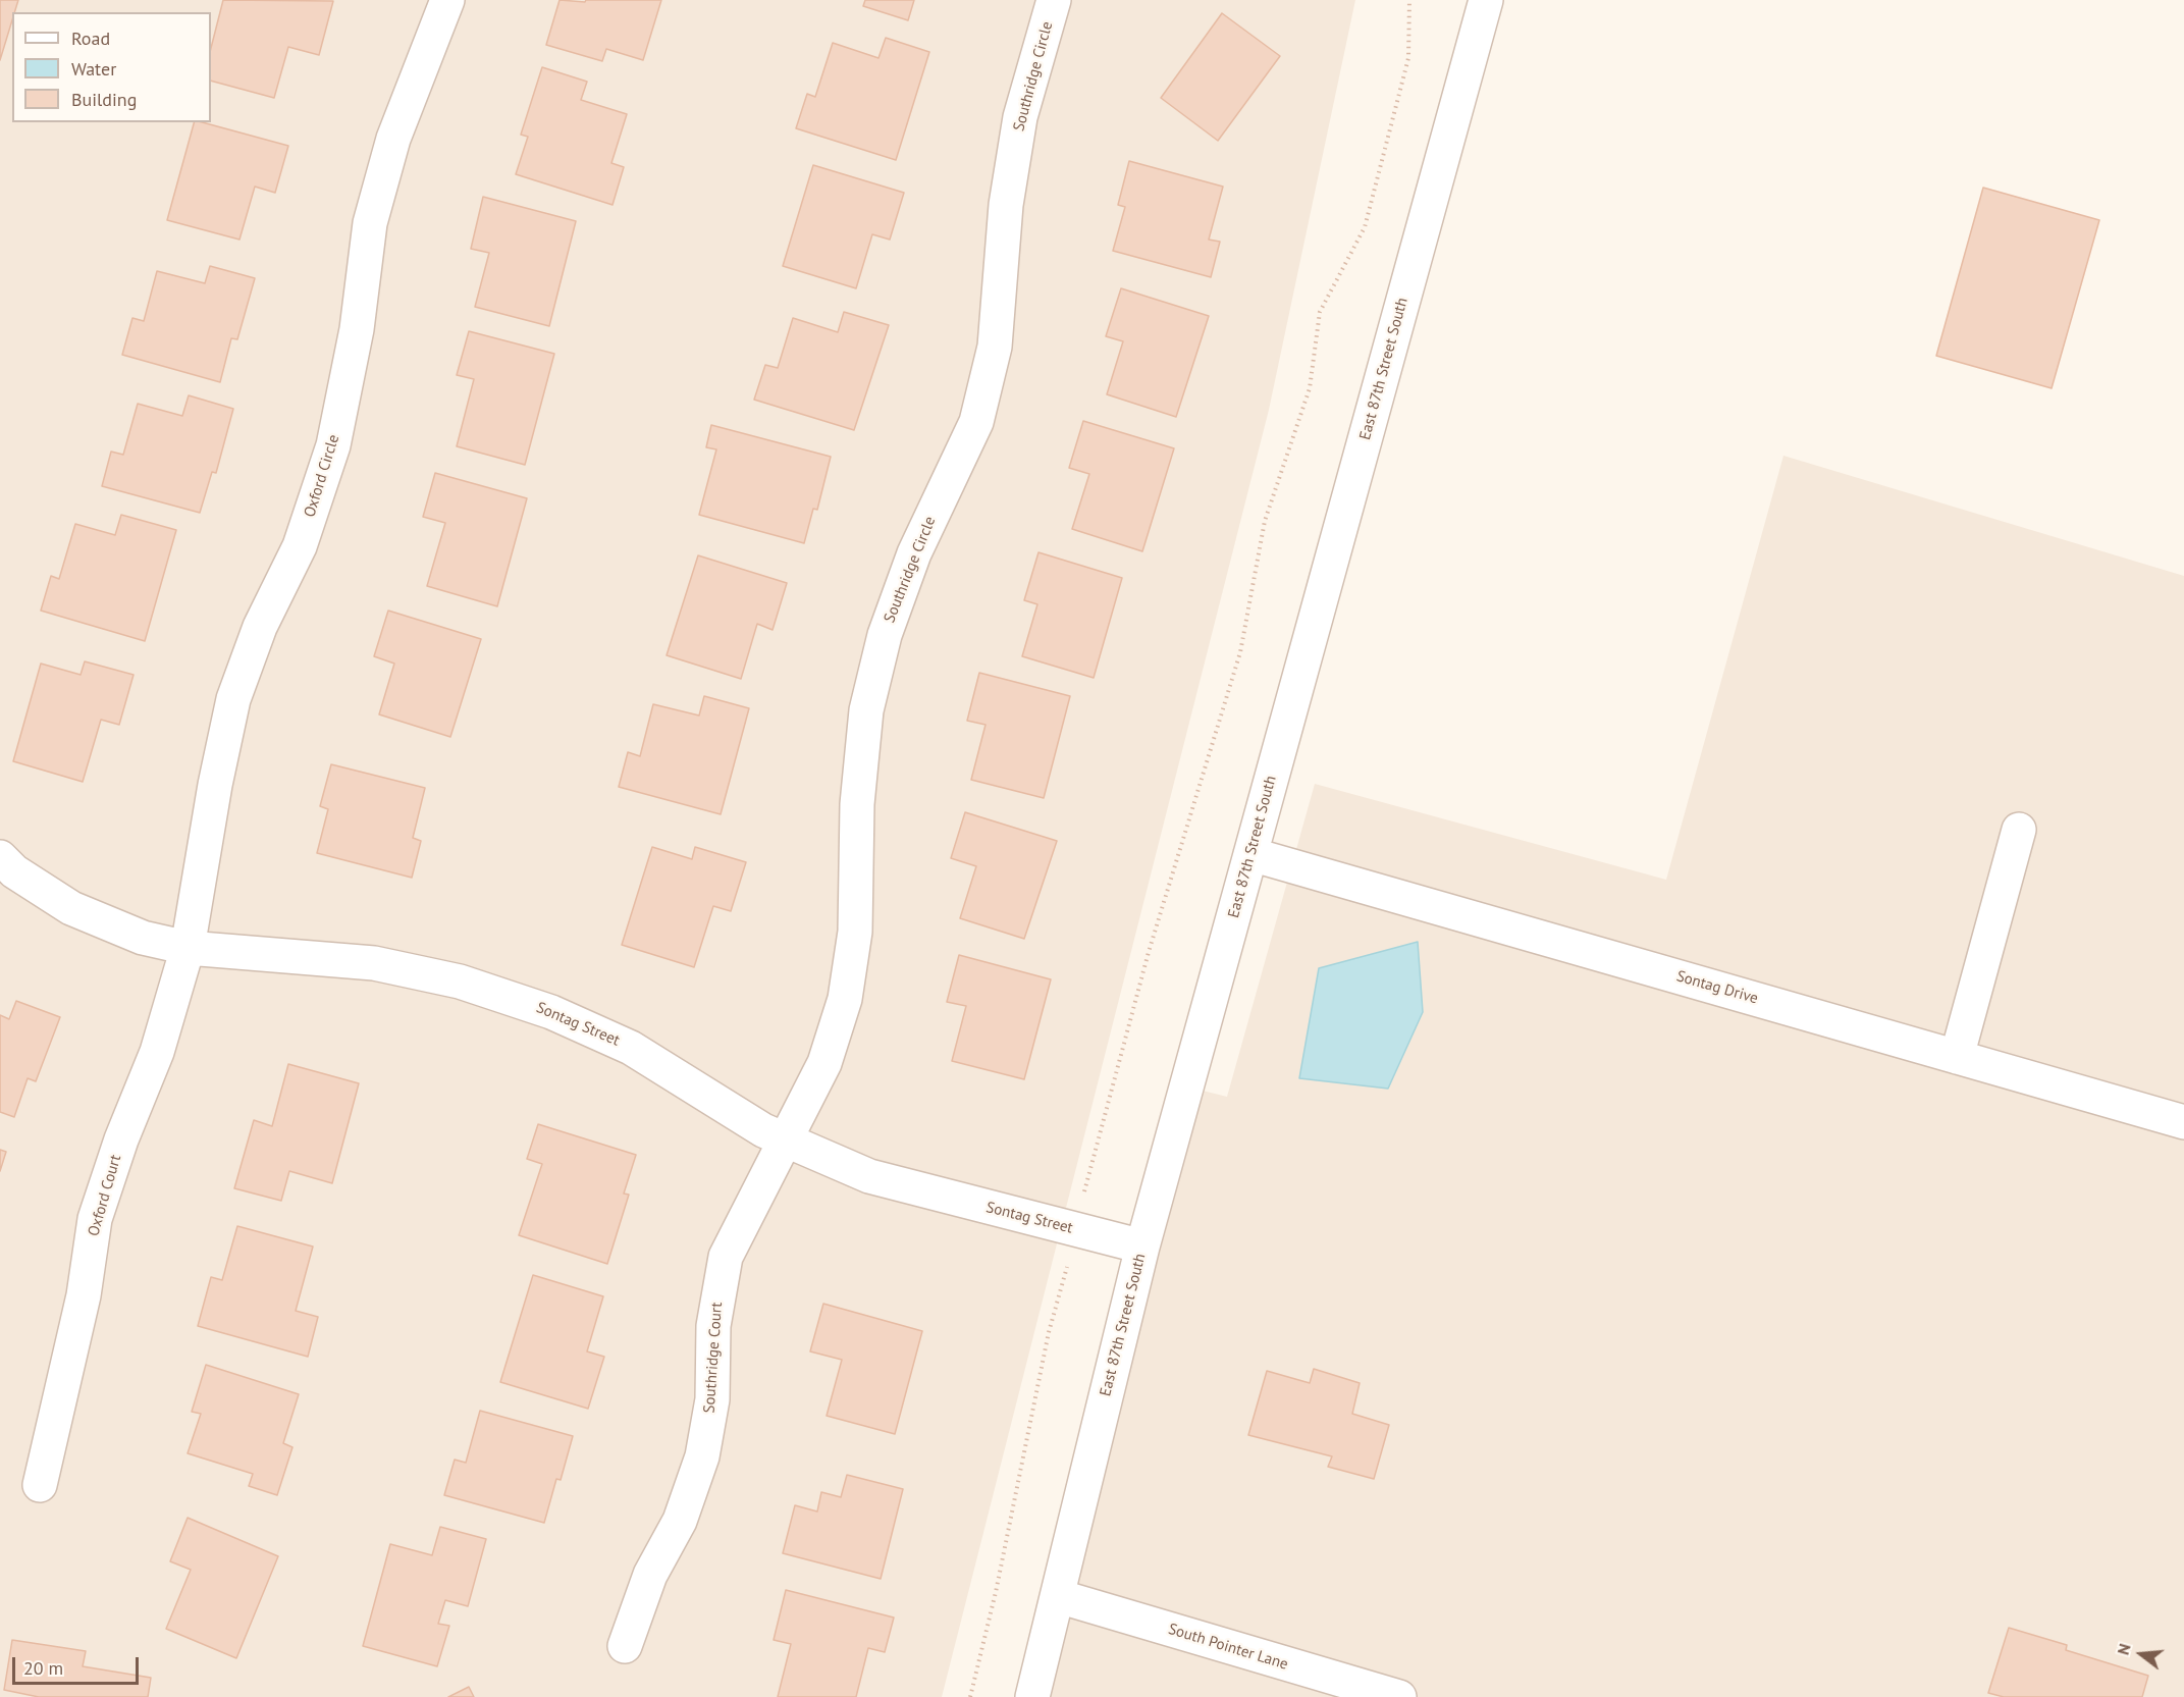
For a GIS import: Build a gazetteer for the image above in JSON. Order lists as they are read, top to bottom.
{
  "streets": {
    "street": [
      "Southridge Circle",
      "East 87th Street South",
      "Oxford Circle",
      "Sontag Drive",
      "Sontag Street",
      "Oxford Court",
      "Southridge Court",
      "South Pointer Lane"
    ]
  },
  "crossings": [
    ["Southridge Circle", "Sontag Street"],
    ["Southridge Circle", "Southridge Court"],
    ["East 87th Street South", "Sontag Drive"],
    ["East 87th Street South", "Sontag Street"],
    ["East 87th Street South", "South Pointer Lane"],
    ["Oxford Circle", "Sontag Street"],
    ["Oxford Circle", "Oxford Court"],
    ["Sontag Street", "Oxford Court"],
    ["Sontag Street", "Southridge Court"]
  ],
  "legend": ["Road", "Water", "Building"],
  "scale_bar": "20 m",
  "north": "left"
}
